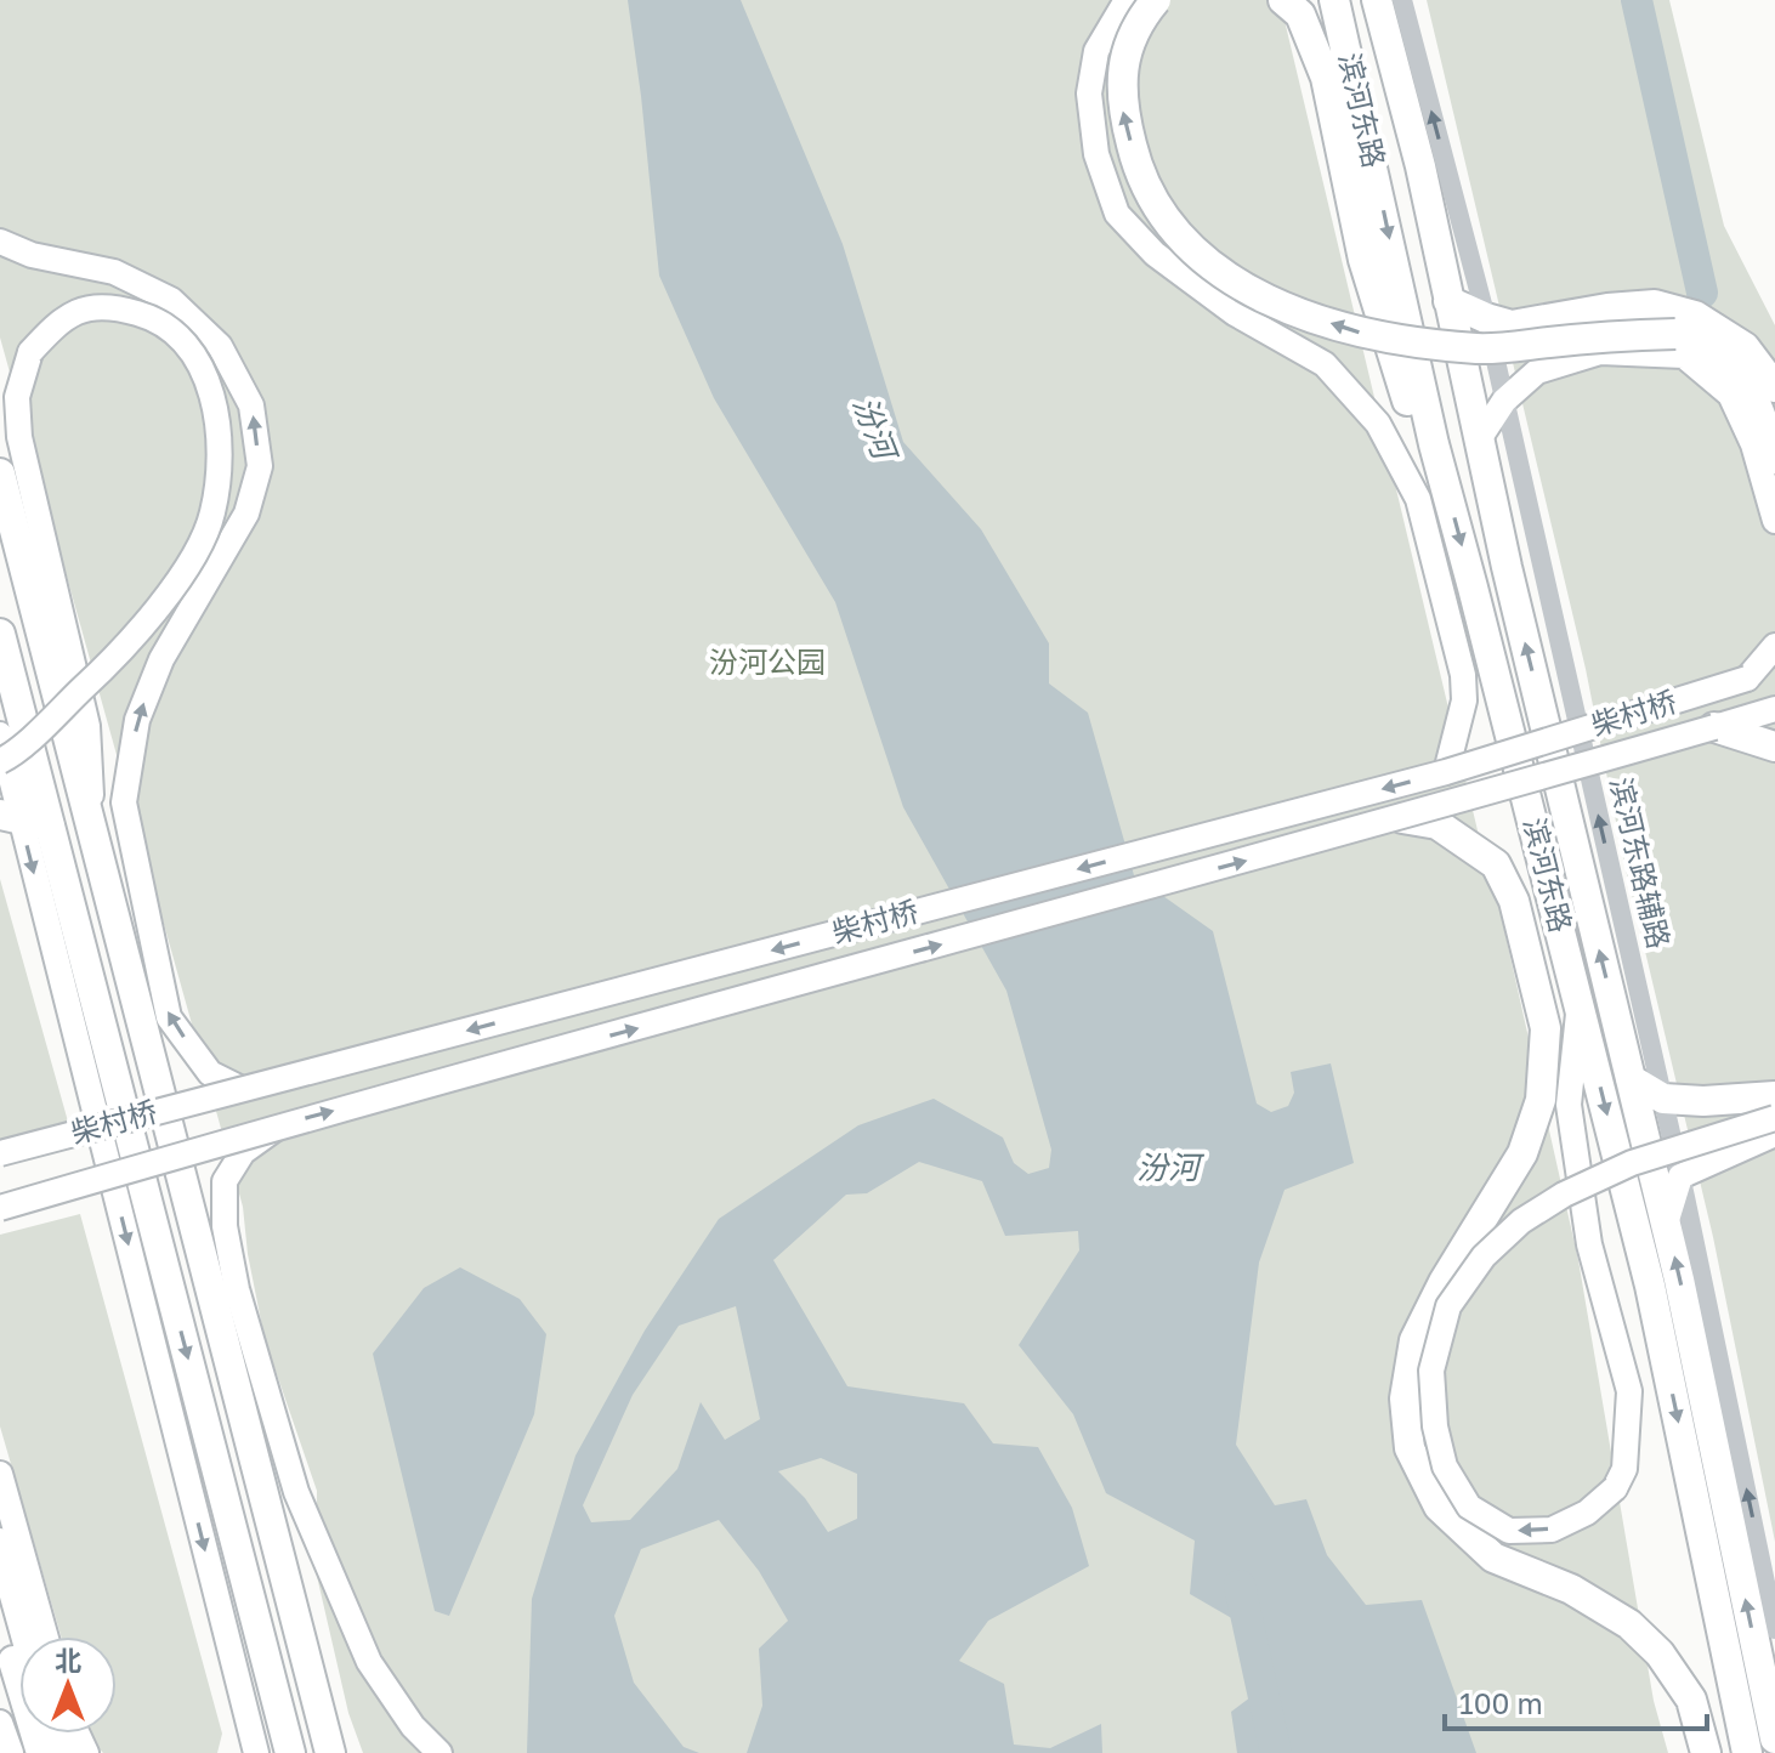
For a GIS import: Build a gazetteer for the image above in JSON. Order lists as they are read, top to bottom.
{
  "streets": {
    "highway": ["滨河东路"],
    "main road": ["柴村桥"],
    "street": ["滨河东路辅路"]
  },
  "one_way": ["滨河东路辅路"],
  "water": ["汾河"],
  "parks": ["汾河公园"],
  "scale_bar": "100 m",
  "north": "top"
}
